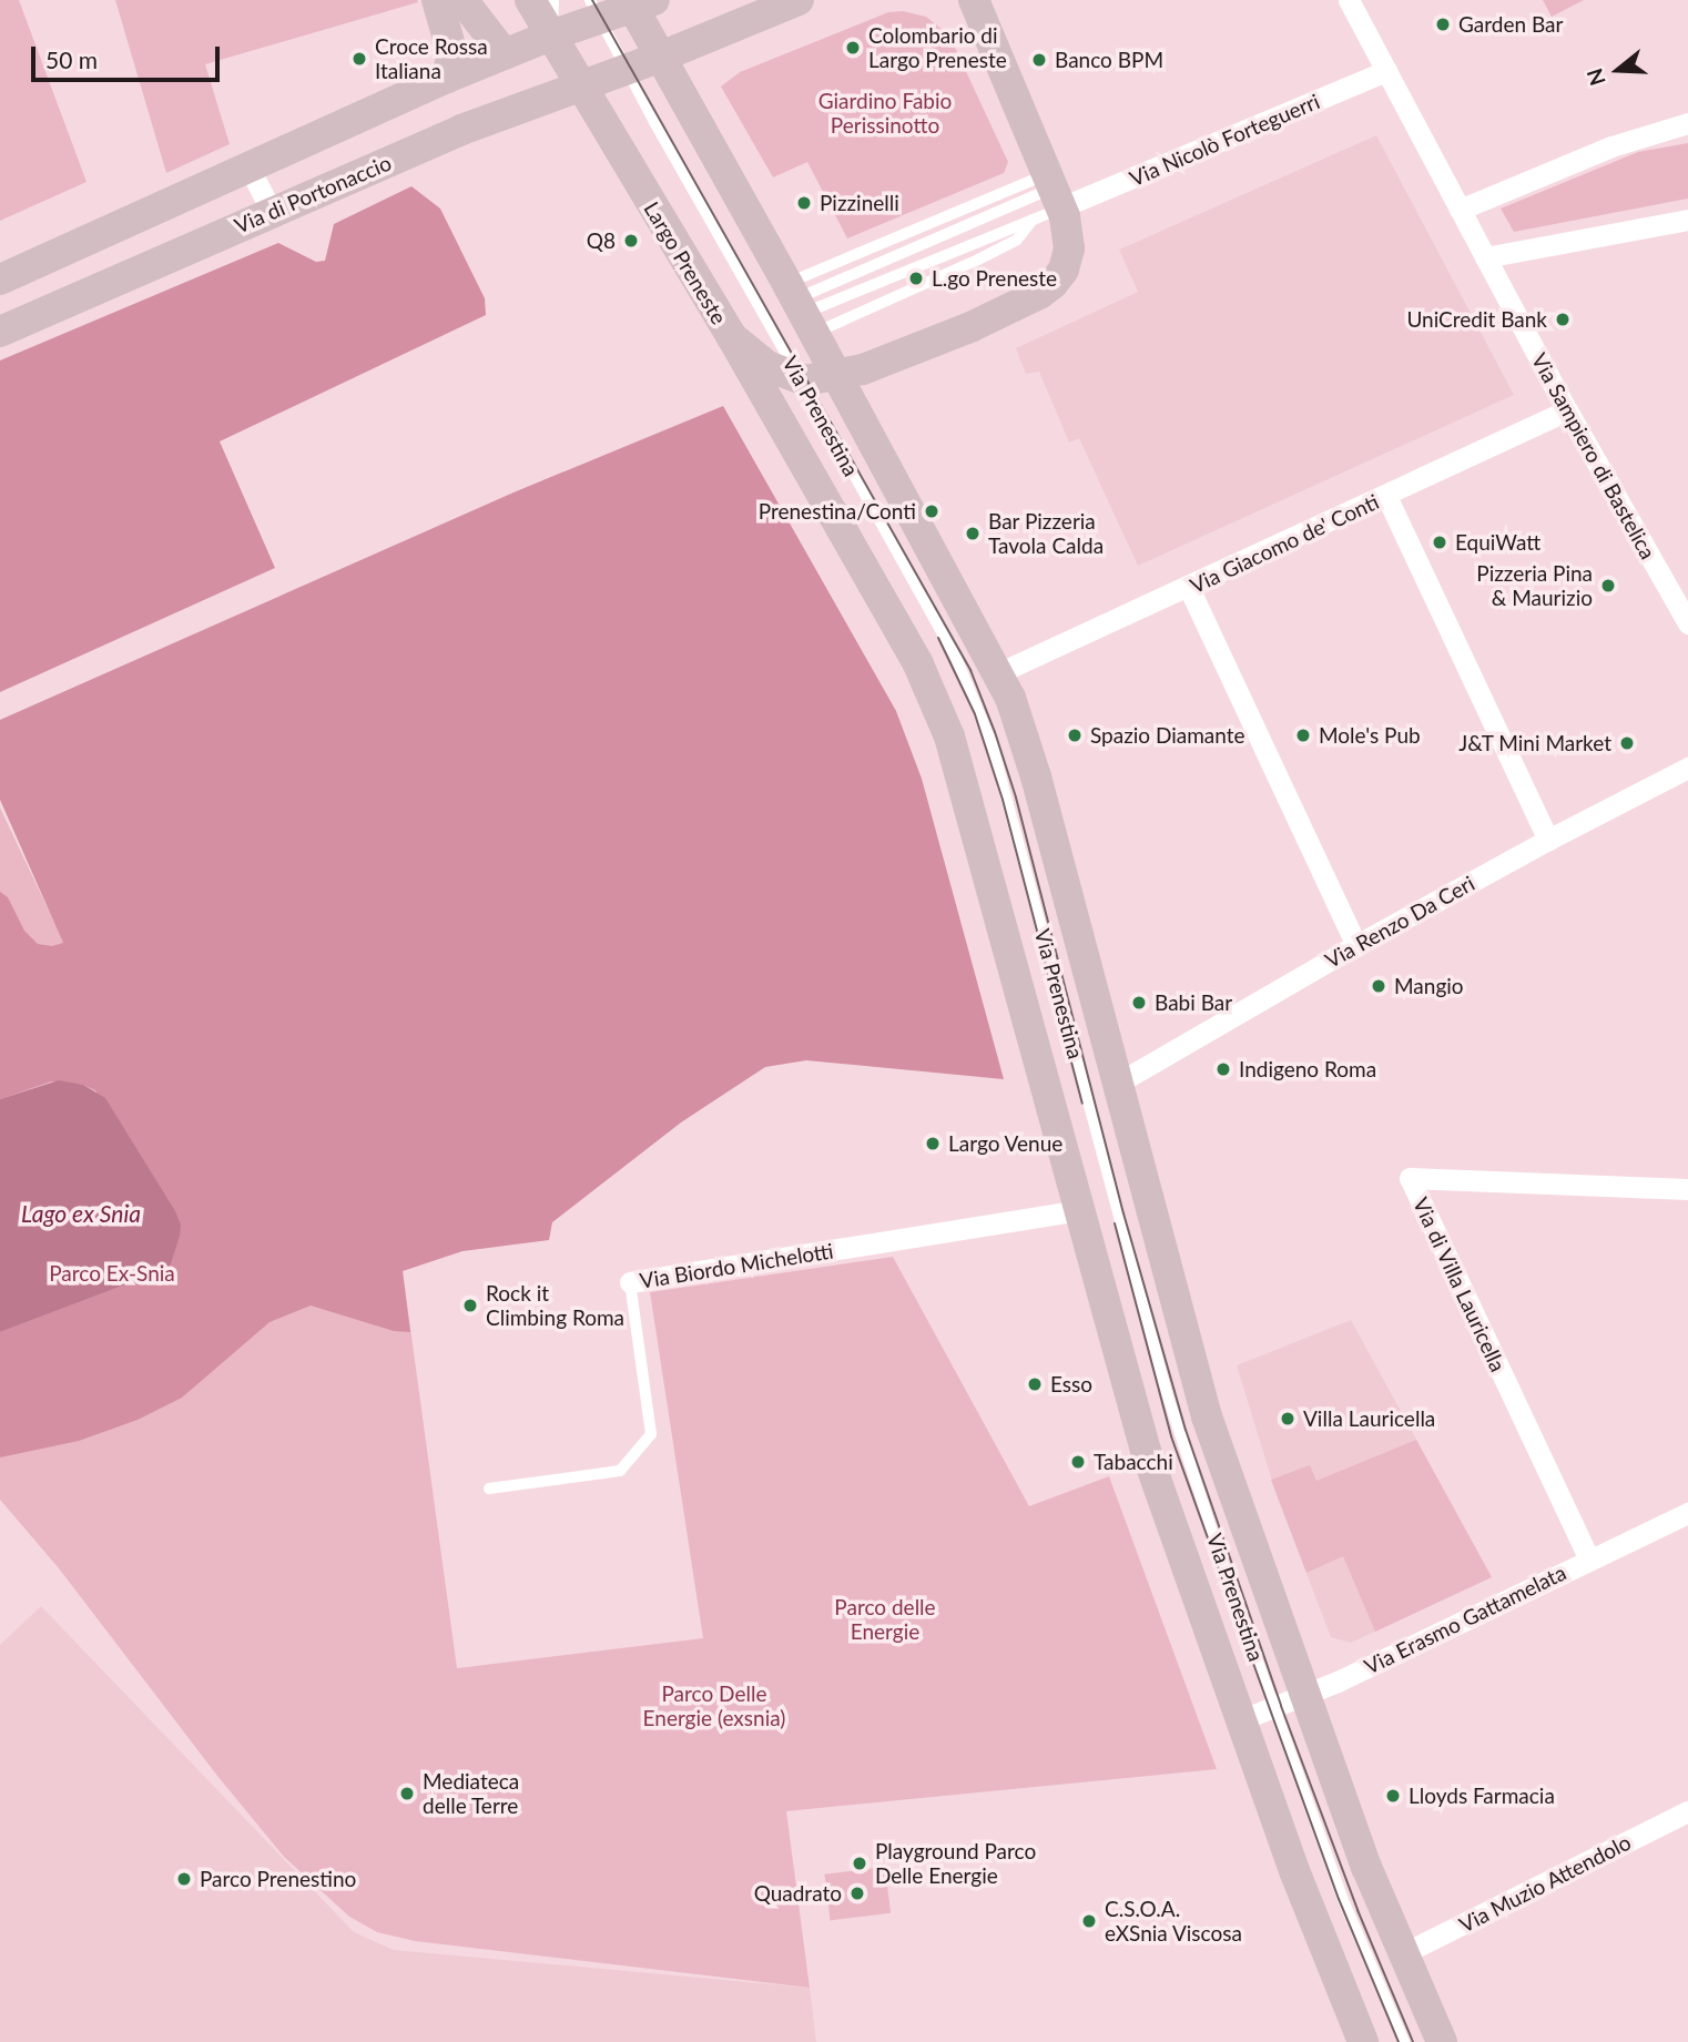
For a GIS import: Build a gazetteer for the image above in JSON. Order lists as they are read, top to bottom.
{
  "streets": {
    "main road": ["Via di Portonaccio", "Largo Preneste", "Via Prenestina"],
    "street": [
      "Via Nicolò Forteguerri",
      "Via Sampiero di Bastelica",
      "Via Giacomo de' Conti",
      "Via Renzo Da Ceri",
      "Via Biordo Michelotti",
      "Via di Villa Lauricella",
      "Via Erasmo Gattamelata",
      "Via Muzio Attendolo"
    ]
  },
  "crossings": [
    ["Via Nicolò Forteguerri", "Via Sampiero di Bastelica"],
    ["Via di Portonaccio", "Largo Preneste"],
    ["Via di Portonaccio", "Via Prenestina"],
    ["Largo Preneste", "Via Prenestina"],
    ["Via Prenestina", "Via Giacomo de' Conti"],
    ["Via Prenestina", "Via Renzo Da Ceri"],
    ["Via Prenestina", "Via Biordo Michelotti"],
    ["Via Prenestina", "Via Erasmo Gattamelata"],
    ["Via Prenestina", "Via Muzio Attendolo"],
    ["Via Sampiero di Bastelica", "Via Giacomo de' Conti"],
    ["Via di Villa Lauricella", "Via Erasmo Gattamelata"]
  ],
  "water": ["Lago ex Snia"],
  "parks": [
    "Giardino Fabio Perissinotto",
    "Parco Ex-Snia",
    "Parco delle Energie",
    "Parco Delle Energie (exsnia)"
  ],
  "places": [
    "Garden Bar",
    "Colombario di Largo Preneste",
    "Croce Rossa Italiana",
    "Banco BPM",
    "Pizzinelli",
    "Q8",
    "L.go Preneste",
    "UniCredit Bank",
    "Prenestina/Conti",
    "Bar Pizzeria Tavola Calda",
    "EquiWatt",
    "Pizzeria Pina & Maurizio",
    "Spazio Diamante",
    "Mole's Pub",
    "J&T Mini Market",
    "Mangio",
    "Babi Bar",
    "Indigeno Roma",
    "Largo Venue",
    "Rock it Climbing Roma",
    "Esso",
    "Villa Lauricella",
    "Tabacchi",
    "Mediateca delle Terre",
    "Lloyds Farmacia",
    "Playground Parco Delle Energie",
    "Parco Prenestino",
    "Quadrato",
    "C.S.O.A. eXSnia Viscosa"
  ],
  "scale_bar": "50 m",
  "north": "left"
}
